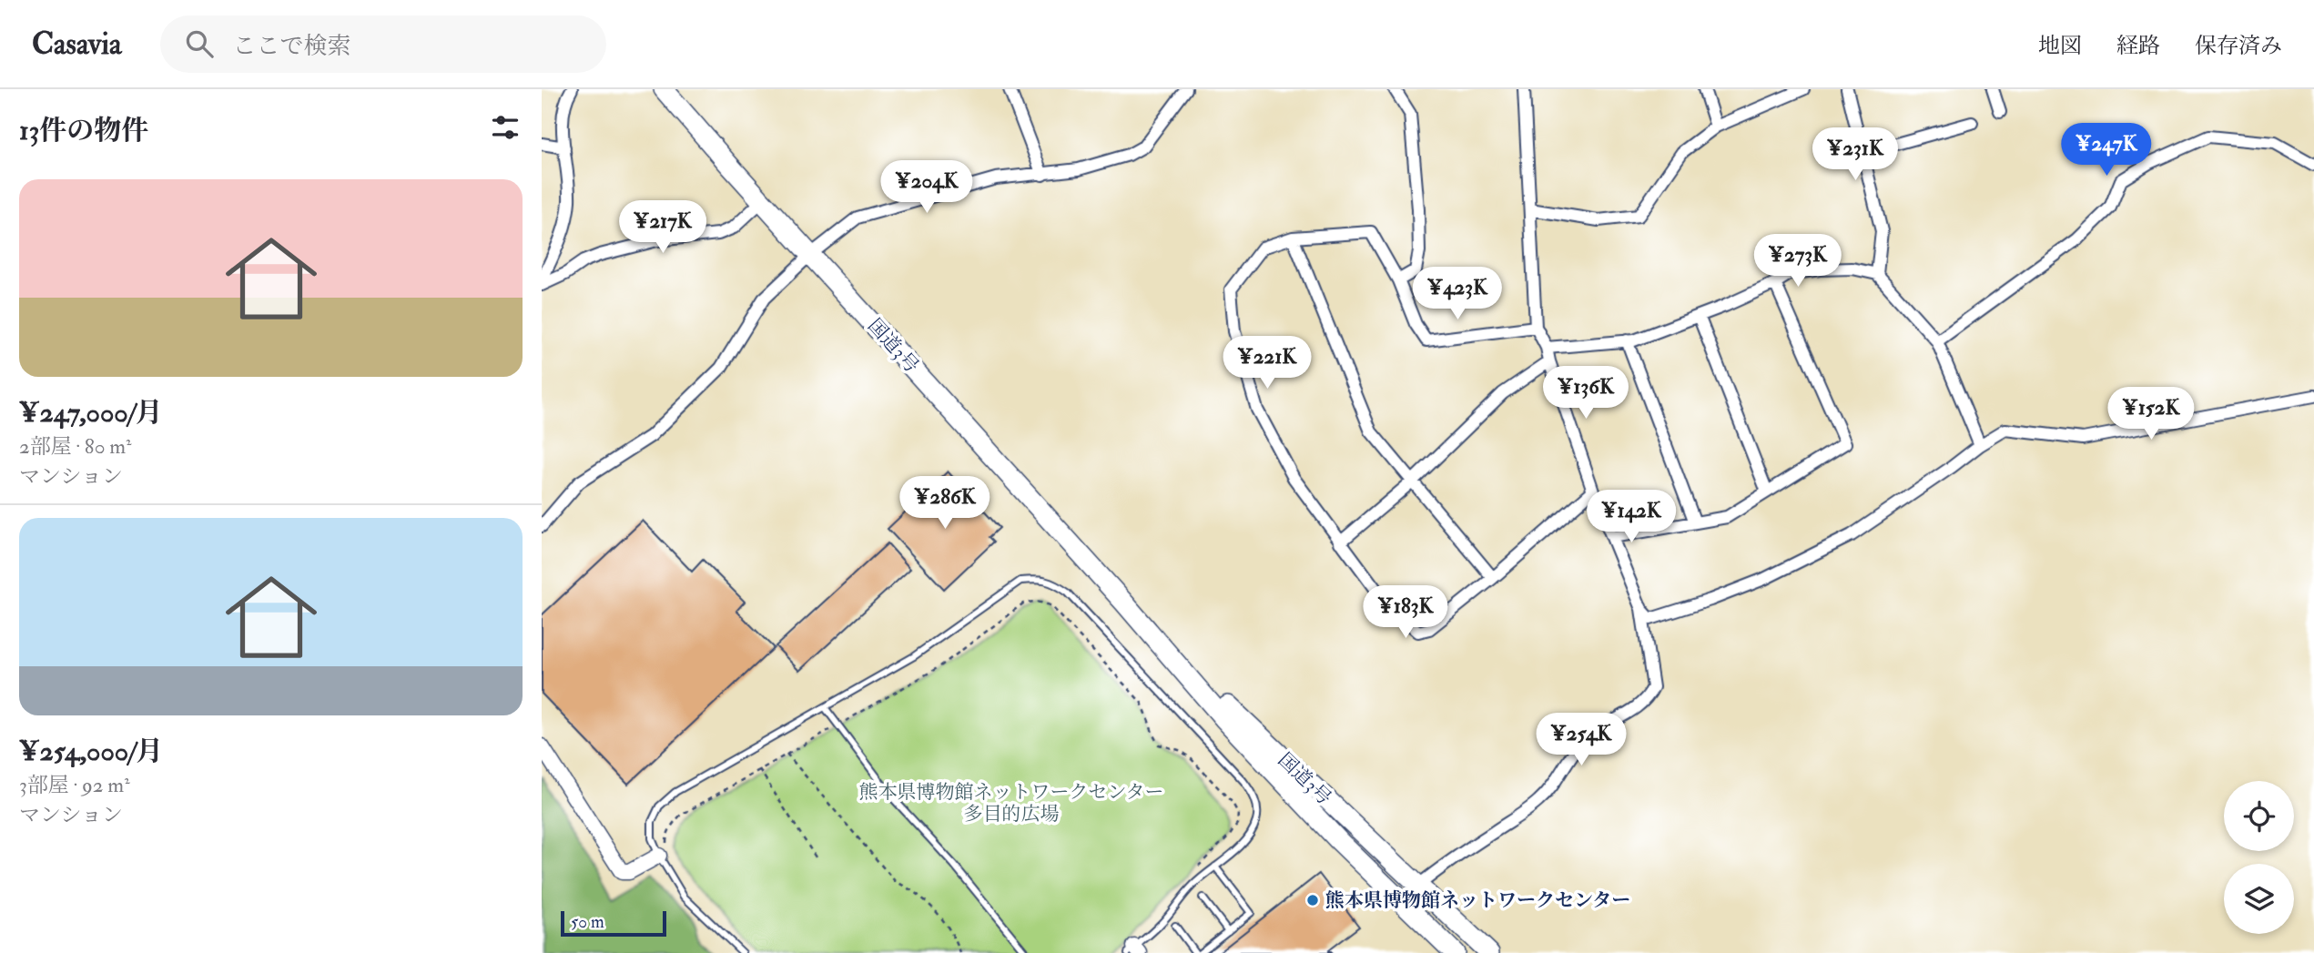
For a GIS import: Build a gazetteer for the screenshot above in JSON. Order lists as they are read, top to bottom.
{
  "streets": {
    "highway": ["国道3号"]
  },
  "parks": ["熊本県博物館ネットワークセンター 多目的広場"],
  "places": ["熊本県博物館ネットワークセンター"],
  "scale_bar": "50 m",
  "page": {
    "header": "Casavia",
    "search": "ここで検索",
    "nav": ["地図", "経路", "保存済み"],
    "heading": "13件の物件",
    "price": [
      "¥247K",
      "¥231K",
      "¥204K",
      "¥217K",
      "¥273K",
      "¥423K",
      "¥221K",
      "¥136K",
      "¥152K",
      "¥286K",
      "¥142K",
      "¥183K",
      "¥254K"
    ],
    "list": [
      {
        "name": "¥247,000/月",
        "note": "2部屋 · 80 m² · マンション"
      },
      {
        "name": "¥254,000/月",
        "note": "3部屋 · 92 m² · マンション"
      }
    ],
    "scale": "50 m"
  }
}
